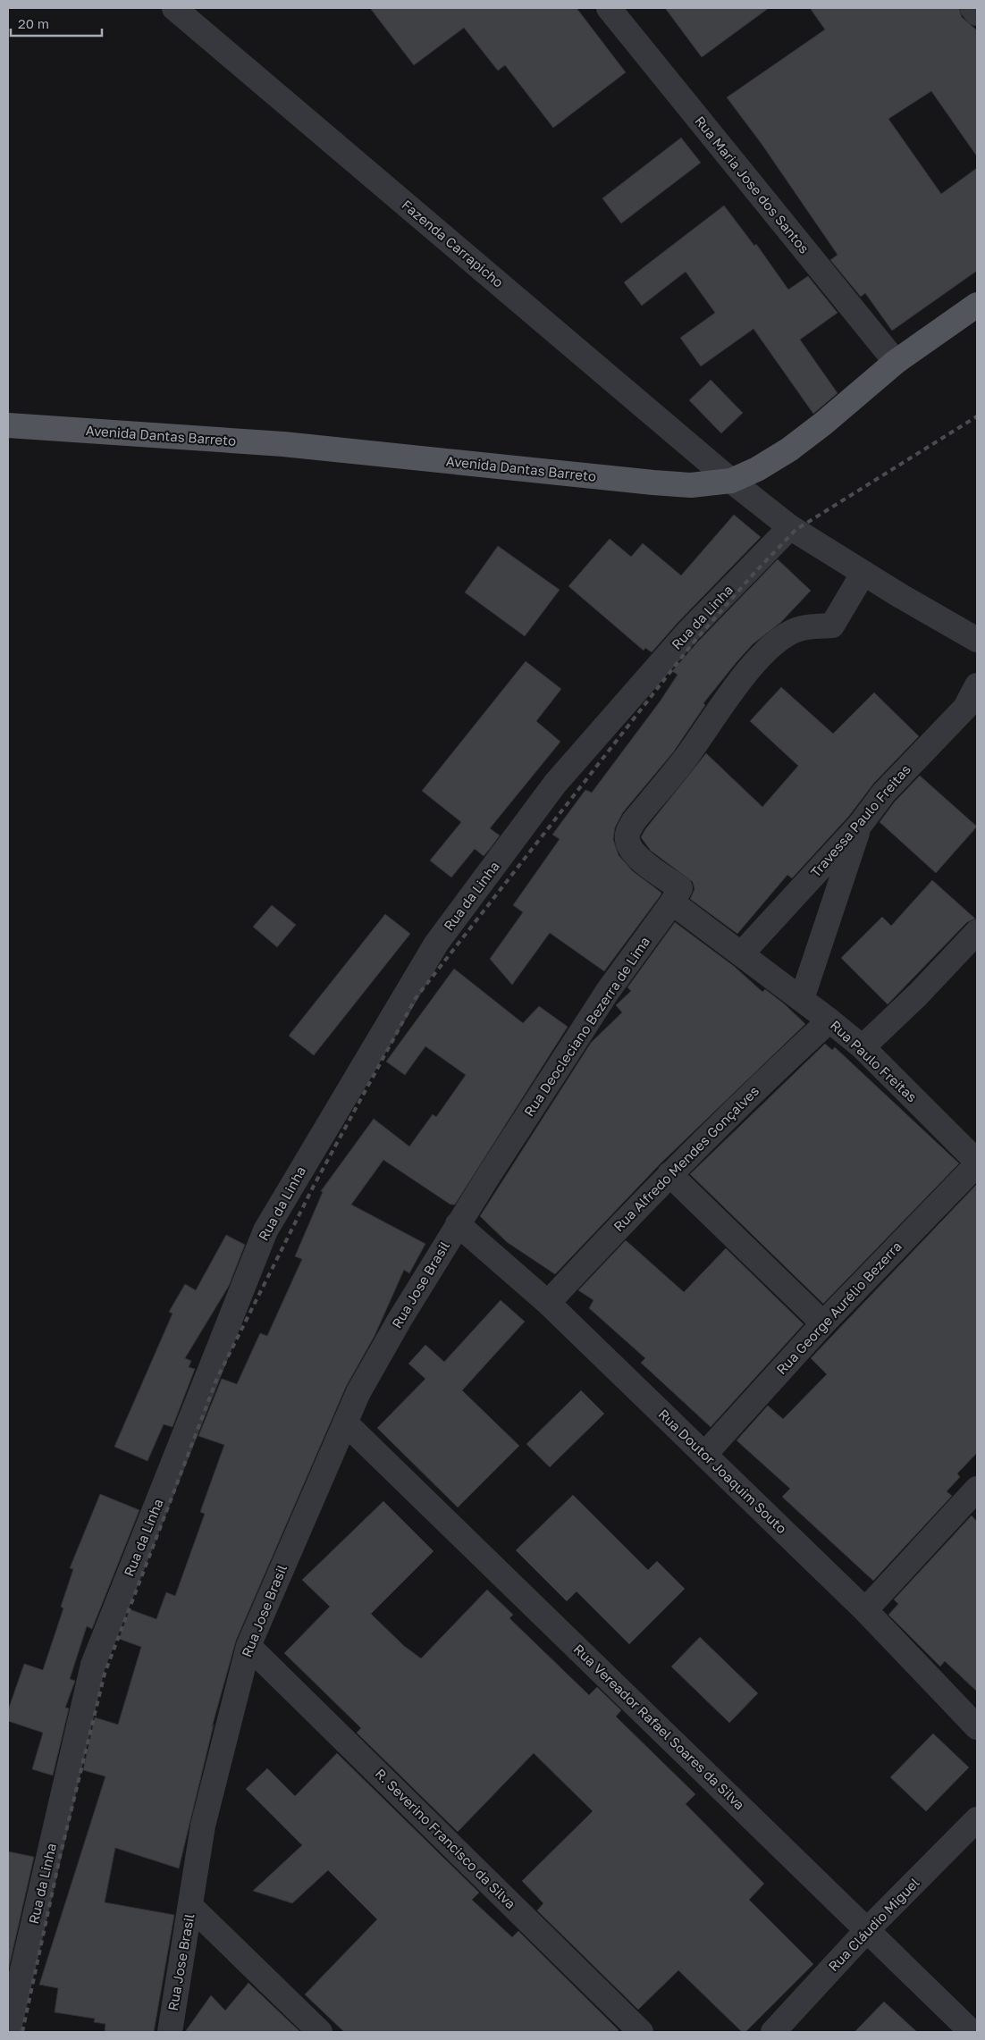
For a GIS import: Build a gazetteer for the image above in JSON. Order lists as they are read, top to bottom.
{
  "streets": {
    "main road": ["Avenida Dantas Barreto"],
    "street": [
      "Rua Maria Jose dos Santos",
      "Fazenda Carrapicho",
      "Rua da Linha",
      "Travessa Paulo Freitas",
      "Rua Deocleciano Bezerra de Lima",
      "Rua Paulo Freitas",
      "Rua Alfredo Mendes Gonçalves",
      "Rua Jose Brasil",
      "Rua George Aurélio Bezerra",
      "Rua Doutor Joaquim Souto",
      "Rua Vereador Rafael Soares da Silva",
      "R. Severino Francisco da Silva",
      "Rua Cláudio Miguel"
    ]
  },
  "crossings": [
    ["Rua Maria Jose dos Santos", "Avenida Dantas Barreto"],
    ["Fazenda Carrapicho", "Avenida Dantas Barreto"],
    ["Fazenda Carrapicho", "Rua da Linha"],
    ["Travessa Paulo Freitas", "Rua Paulo Freitas"],
    ["Rua Deocleciano Bezerra de Lima", "Rua Jose Brasil"],
    ["Rua Deocleciano Bezerra de Lima", "Rua Doutor Joaquim Souto"],
    ["Rua Paulo Freitas", "Rua Alfredo Mendes Gonçalves"],
    ["Rua Paulo Freitas", "Rua George Aurélio Bezerra"],
    ["Rua Alfredo Mendes Gonçalves", "Rua Doutor Joaquim Souto"],
    ["Rua Jose Brasil", "Rua Doutor Joaquim Souto"],
    ["Rua Jose Brasil", "Rua Vereador Rafael Soares da Silva"],
    ["Rua Jose Brasil", "R. Severino Francisco da Silva"],
    ["Rua George Aurélio Bezerra", "Rua Doutor Joaquim Souto"],
    ["Rua Vereador Rafael Soares da Silva", "Rua Cláudio Miguel"]
  ],
  "scale_bar": "20 m"
}
